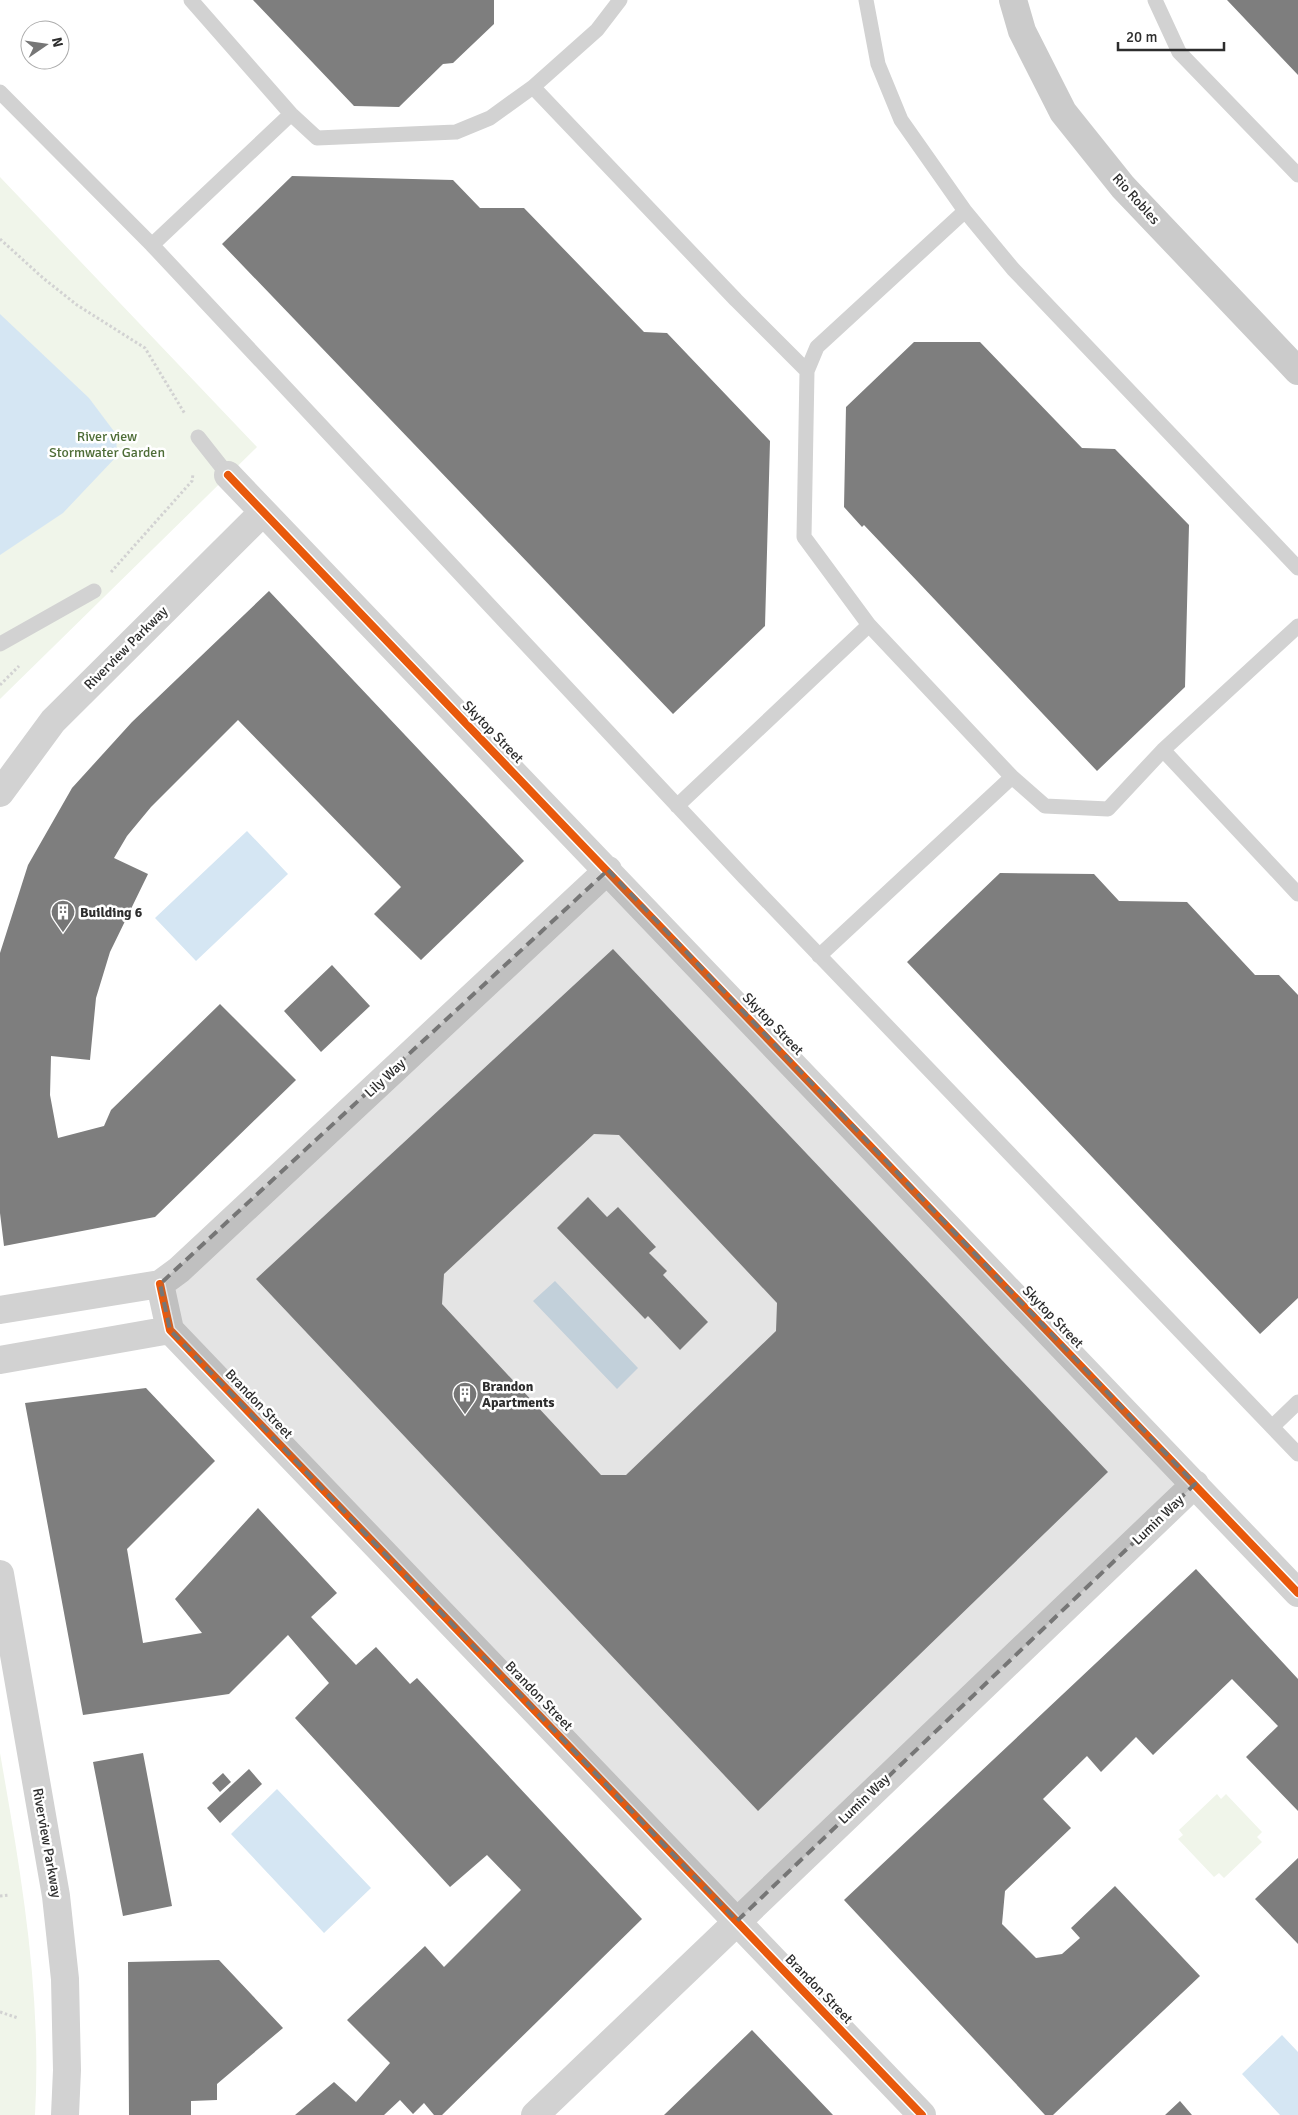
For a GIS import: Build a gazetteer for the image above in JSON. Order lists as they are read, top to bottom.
{
  "streets": {
    "street": [
      "Rio Robles",
      "Riverview Parkway",
      "Skytop Street",
      "Lily Way",
      "Brandon Street",
      "Lumin Way"
    ]
  },
  "crossings": [
    ["Riverview Parkway", "Skytop Street"],
    ["Skytop Street", "Lily Way"],
    ["Skytop Street", "Lumin Way"],
    ["Brandon Street", "Lumin Way"]
  ],
  "parks": ["River view Stormwater Garden"],
  "places": {
    "building": ["Building 6", "Brandon Apartments"]
  },
  "scale_bar": "20 m",
  "north": "right"
}
